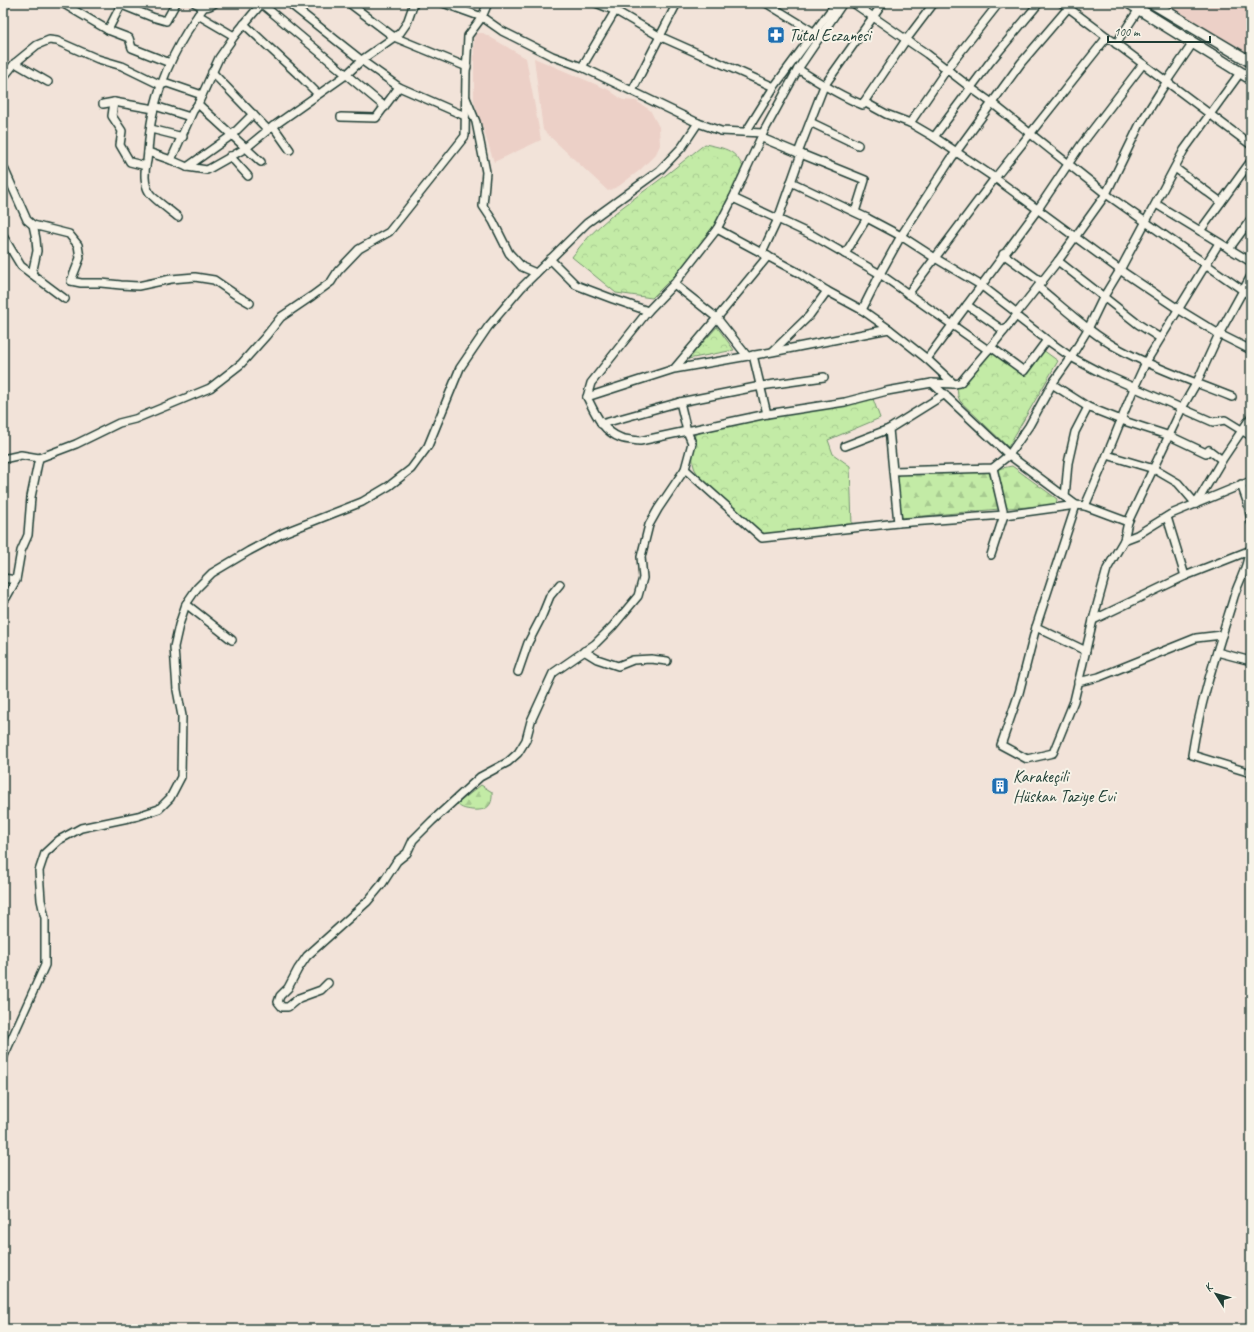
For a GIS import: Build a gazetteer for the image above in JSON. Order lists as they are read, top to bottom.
{
  "places": {
    "pharmacy": ["Tutal Eczanesi"],
    "building": ["Karakeçili Hüskan Taziye Evi"]
  },
  "scale_bar": "100 m",
  "north": "top left"
}
